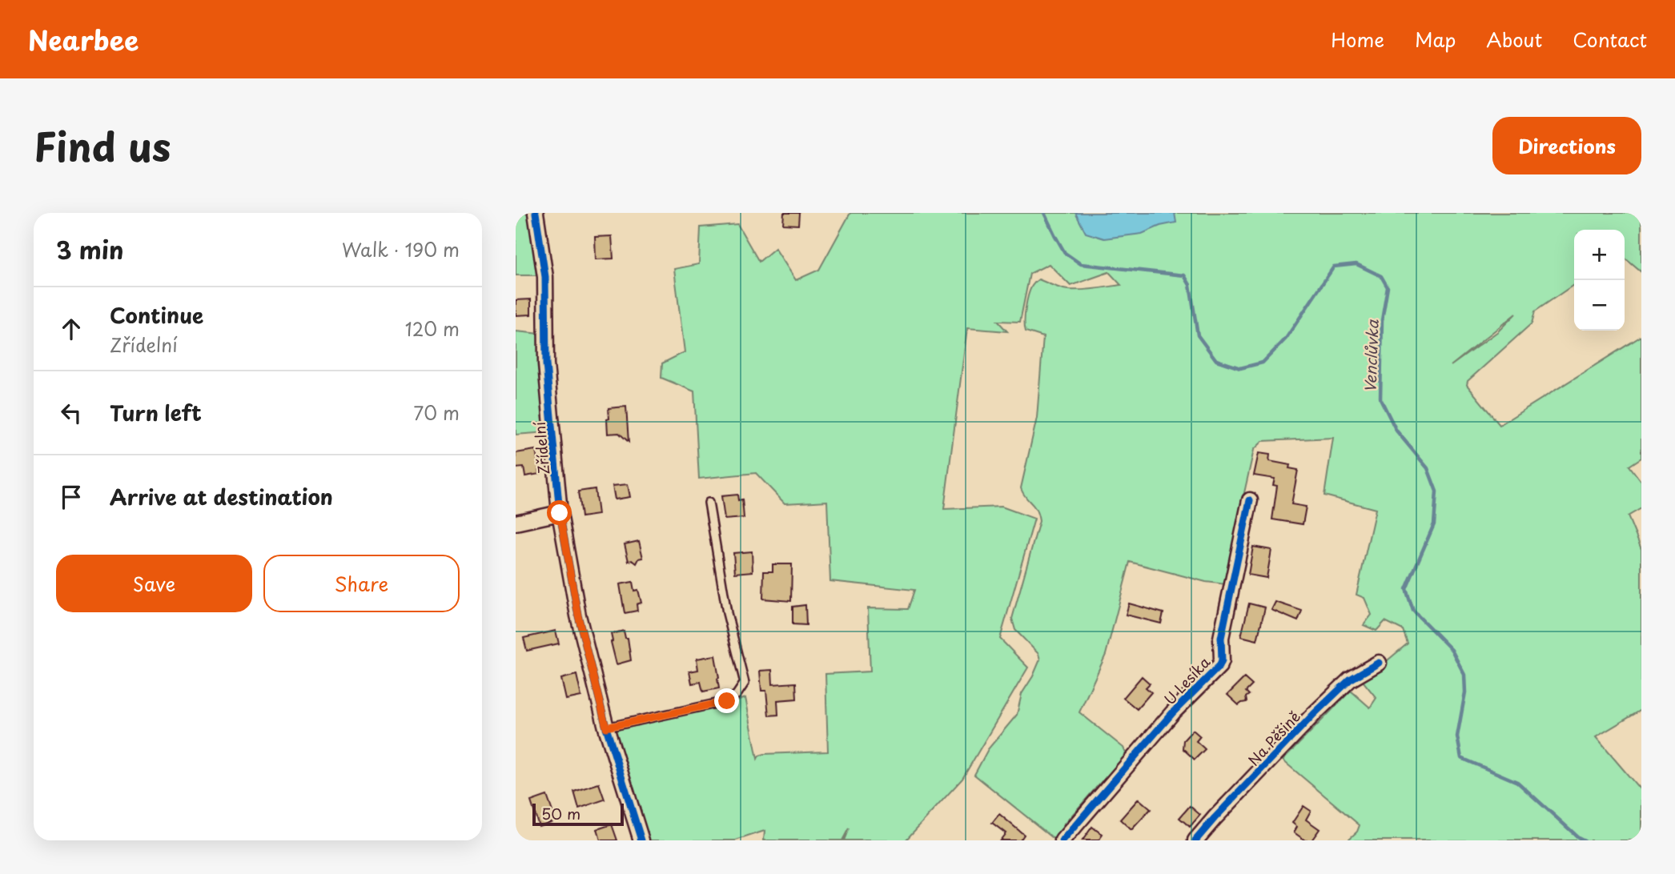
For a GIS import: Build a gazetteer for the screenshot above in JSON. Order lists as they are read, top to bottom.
{
  "streets": {
    "street": ["Zřídelní", "U Lesíka", "Na Pěšině"]
  },
  "water": ["Venclůvka"],
  "scale_bar": "50 m",
  "page": {
    "header": "Nearbee",
    "nav": [
      "Home",
      "Map",
      "About",
      "Contact"
    ],
    "title": "Find us",
    "buttons": [
      "Directions",
      ["Save", "Share"]
    ],
    "heading": ["3 min", "Walk · 190 m"],
    "map_buttons": ["+", "−"],
    "list": [
      ["Continue", "Zřídelní", "120 m"],
      ["Turn left", "70 m"],
      "Arrive at destination"
    ],
    "scale": "50 m"
  }
}
